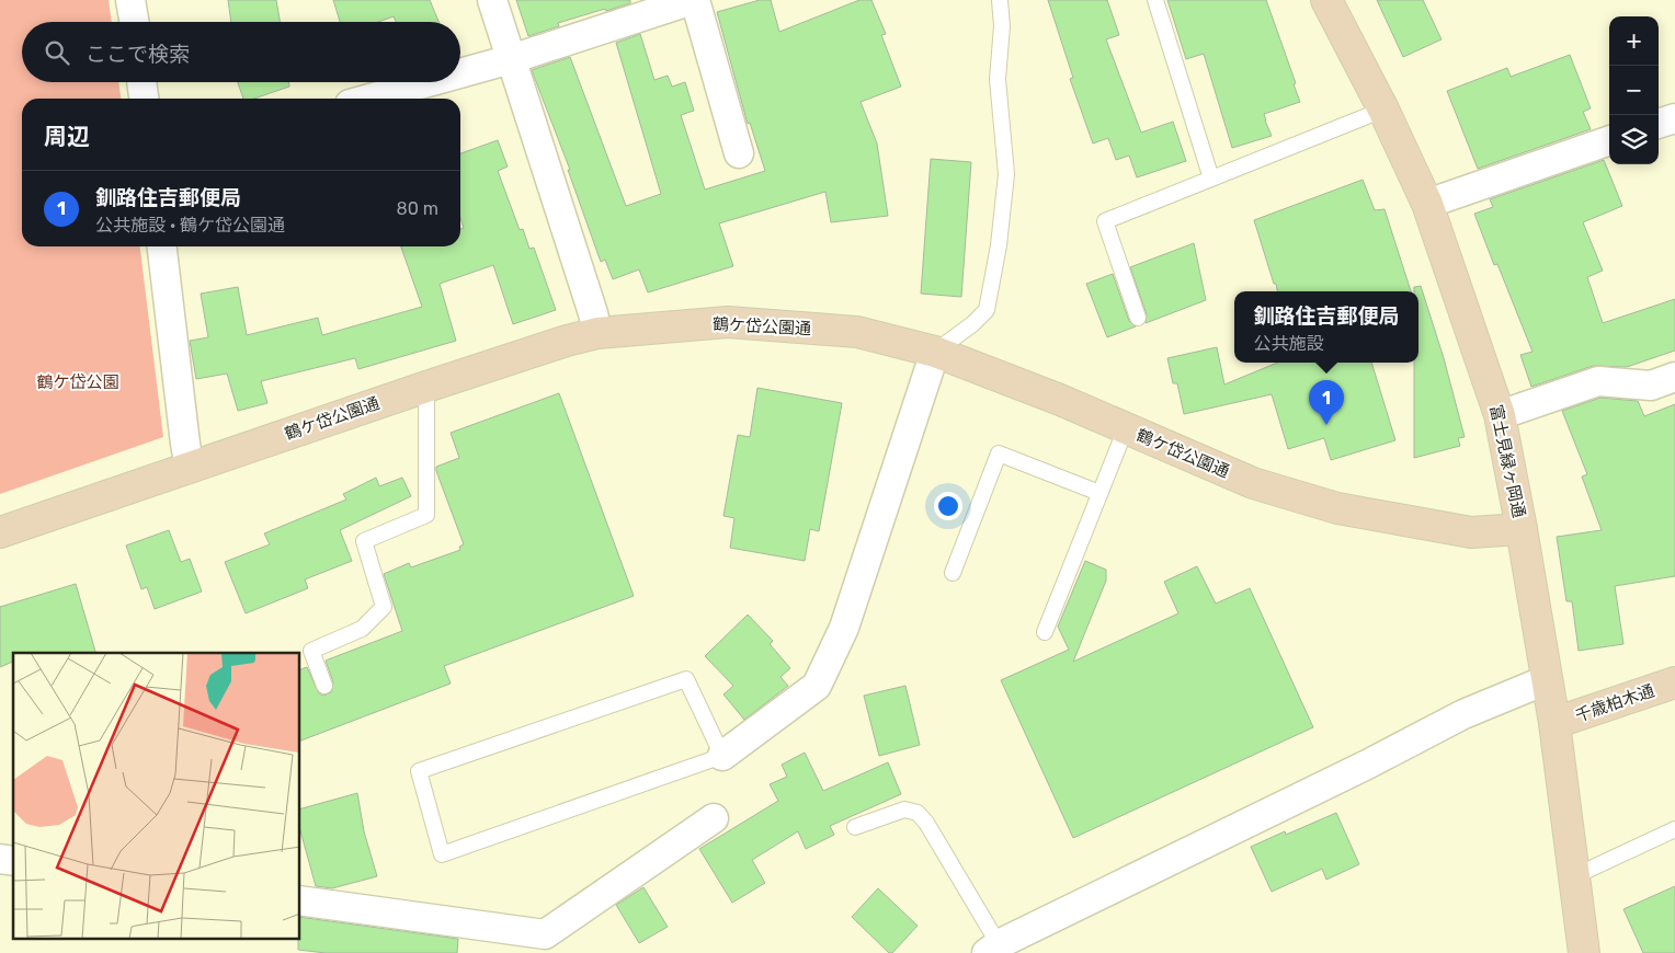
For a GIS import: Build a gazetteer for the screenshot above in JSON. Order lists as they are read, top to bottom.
{
  "streets": {
    "street": ["鶴ケ岱公園通", "富士見緑ヶ岡通", "千歳柏木通"]
  },
  "crossings": [
    ["鶴ケ岱公園通", "富士見緑ヶ岡通"],
    ["富士見緑ヶ岡通", "千歳柏木通"]
  ],
  "parks": ["鶴ケ岱公園"],
  "page": {
    "map_buttons": ["+", "−"],
    "search": "ここで検索",
    "heading": "周辺",
    "list": [
      {
        "mark": "1",
        "name": "釧路住吉郵便局",
        "note": "公共施設 · 鶴ケ岱公園通",
        "value": "80 m"
      }
    ],
    "popup": ["釧路住吉郵便局", "公共施設"],
    "pins": "1"
  }
}
